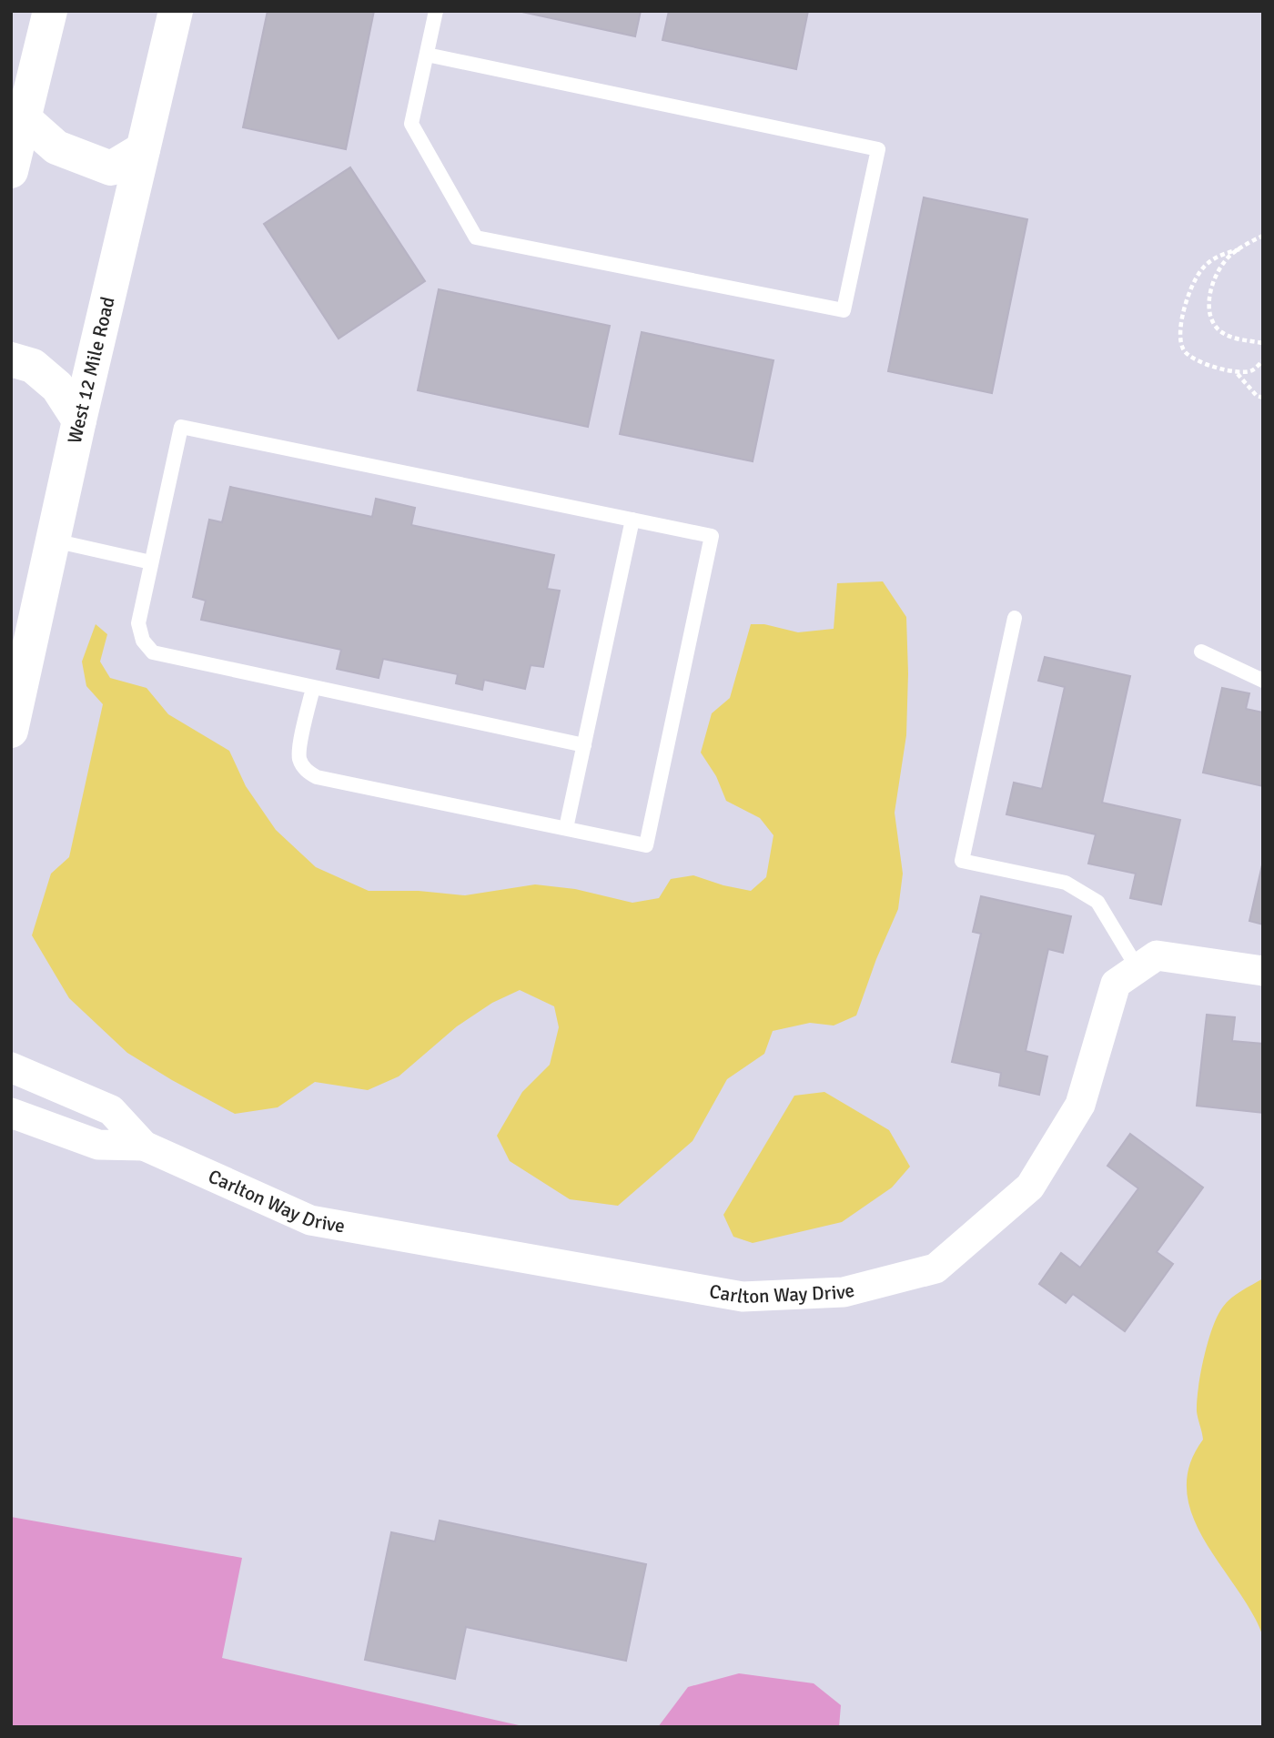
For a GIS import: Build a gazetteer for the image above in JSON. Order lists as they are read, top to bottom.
{
  "streets": {
    "main road": ["West 12 Mile Road"],
    "street": ["Carlton Way Drive"]
  }
}
